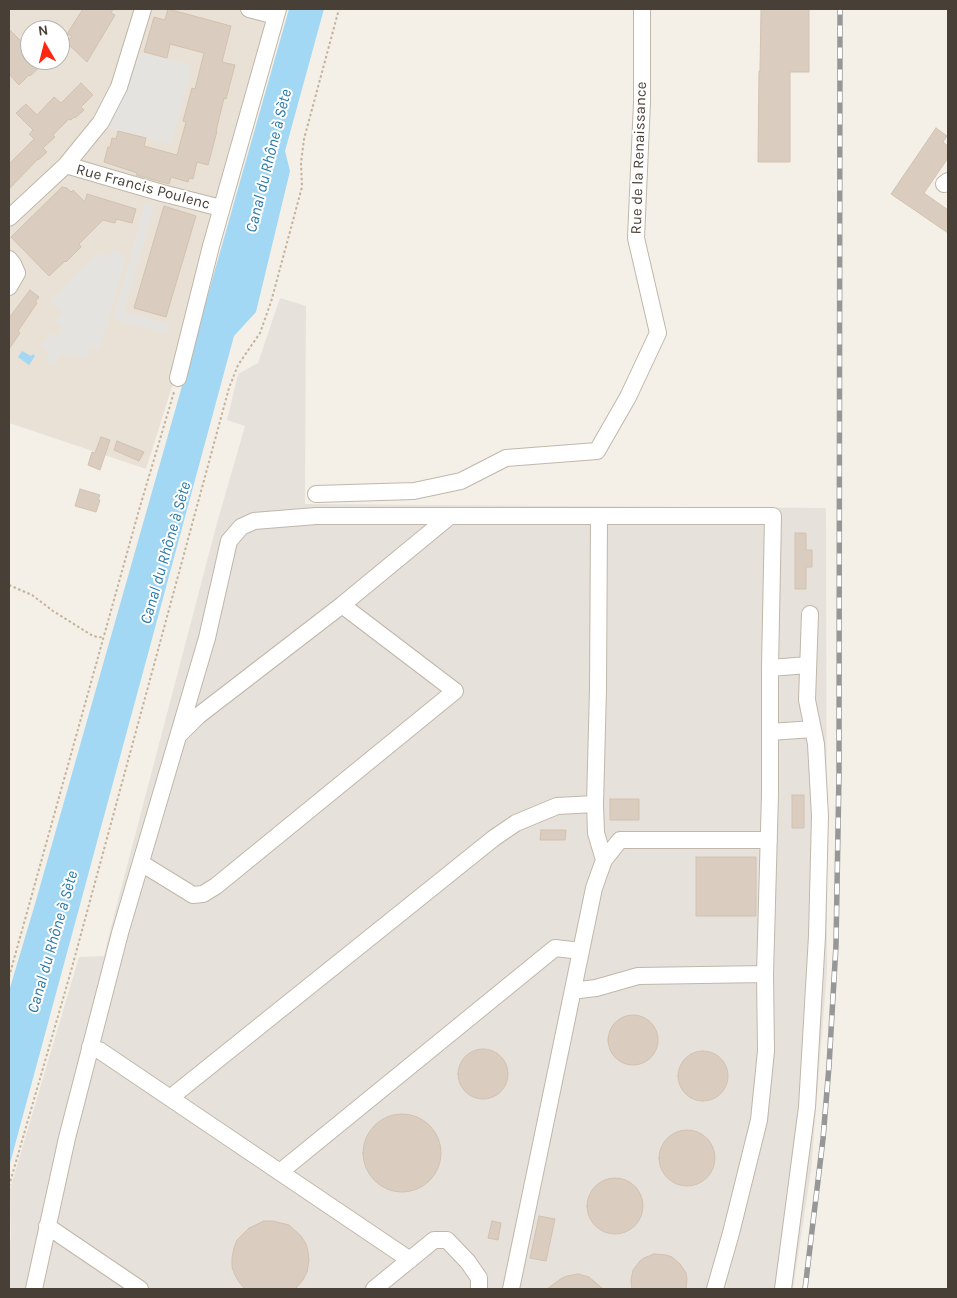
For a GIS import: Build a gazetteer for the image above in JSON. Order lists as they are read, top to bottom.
{
  "streets": {
    "street": ["Rue de la Renaissance", "Rue Francis Poulenc"]
  },
  "water": ["Canal du Rhône à Sète"],
  "north": "top"
}
